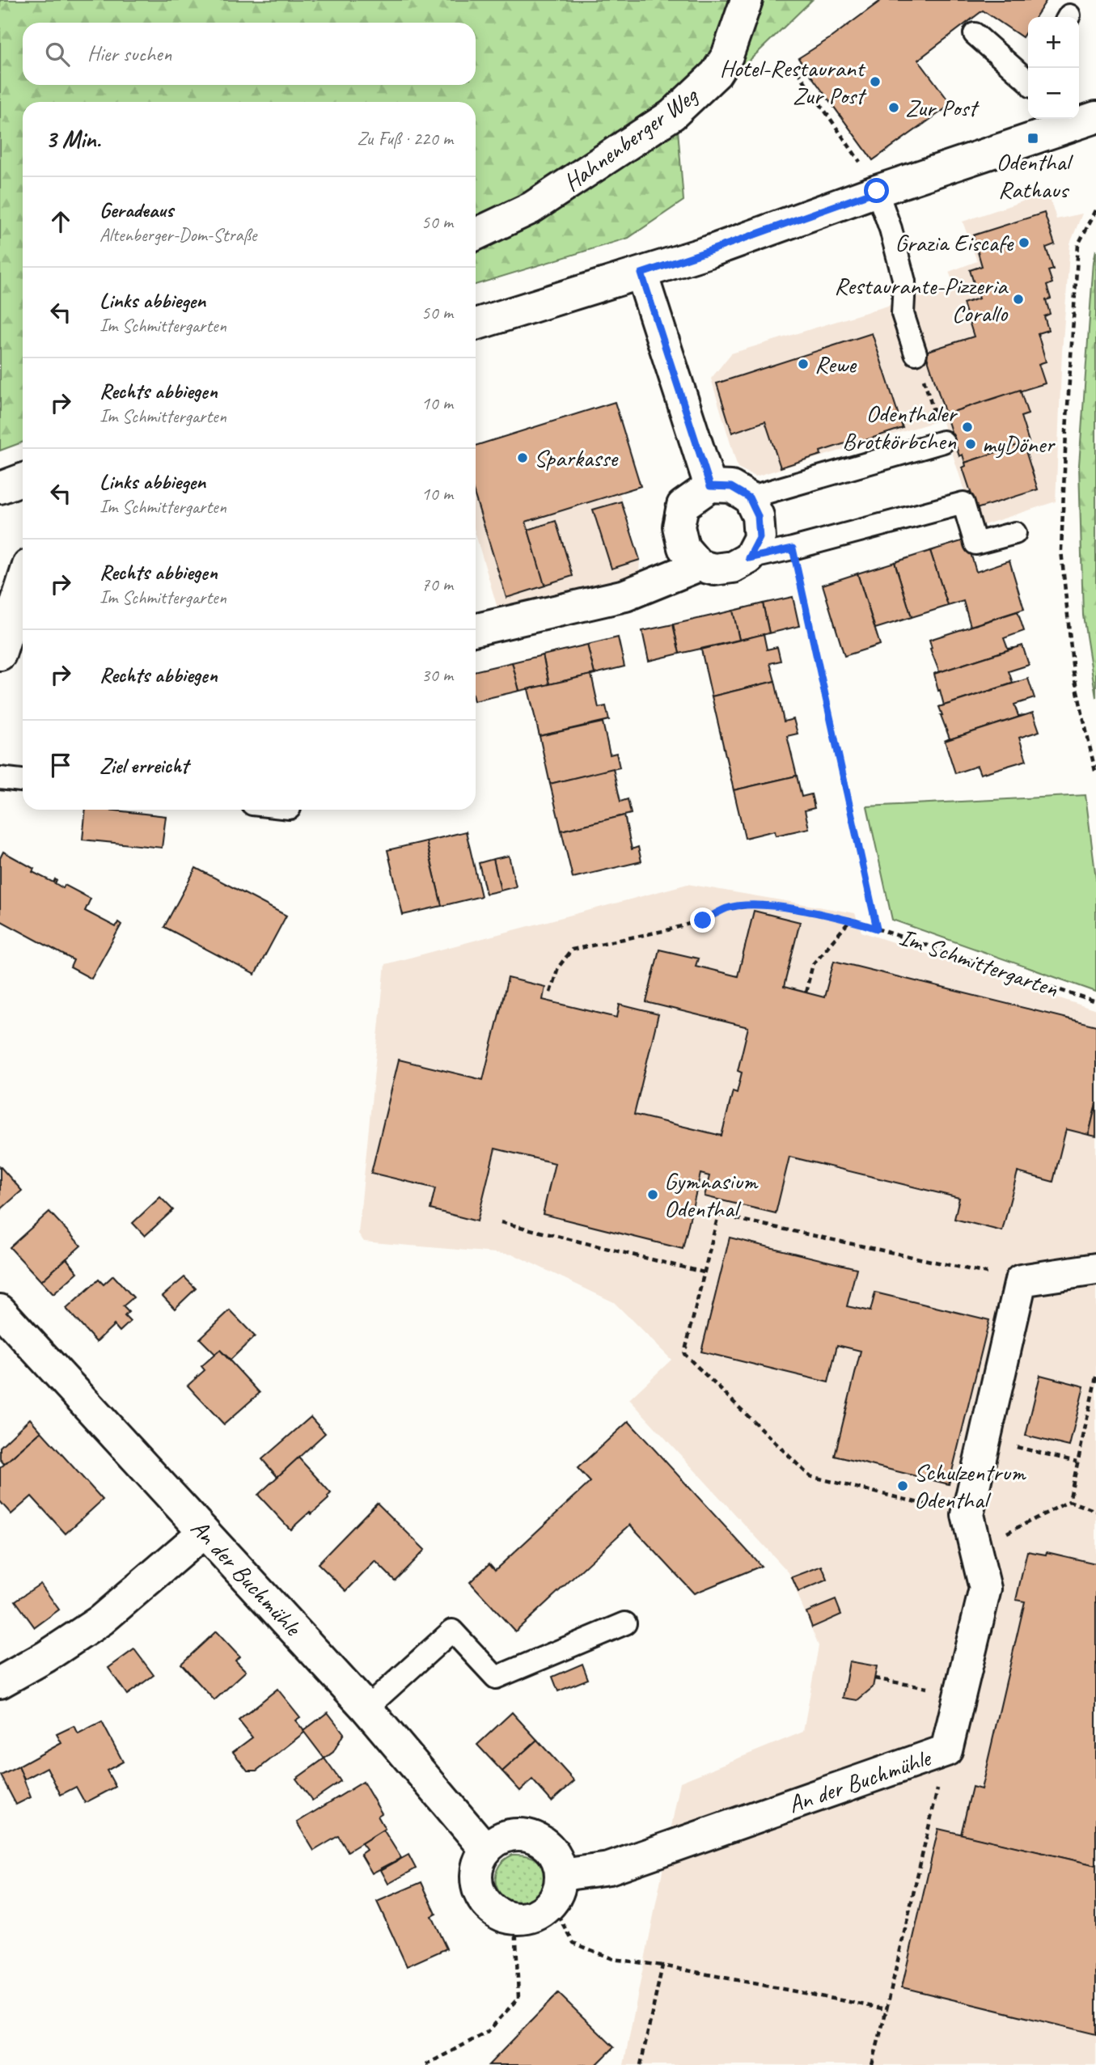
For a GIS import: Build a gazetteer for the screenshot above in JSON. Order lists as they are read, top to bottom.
{
  "streets": {
    "street": ["Hahnenberger Weg", "An der Buchmühle"],
    "path": ["Im Schmittergarten"]
  },
  "places": {
    "other": [
      "Hotel-Restaurant Zur Post",
      "Zur Post",
      "Grazia Eiscafe",
      "Restaurante-Pizzeria Corallo",
      "Rewe",
      "Odenthaler Brotkörbchen",
      "myDöner",
      "Sparkasse",
      "Gymnasium Odenthal",
      "Schulzentrum Odenthal"
    ],
    "transit": ["Odenthal Rathaus"]
  },
  "page": {
    "map_buttons": ["+", "−"],
    "search": "Hier suchen",
    "heading": ["3 Min.", "Zu Fuß · 220 m"],
    "list": [
      ["Geradeaus", "Altenberger-Dom-Straße", "50 m"],
      ["Links abbiegen", "Im Schmittergarten", "50 m"],
      ["Rechts abbiegen", "Im Schmittergarten", "10 m"],
      ["Links abbiegen", "Im Schmittergarten", "10 m"],
      ["Rechts abbiegen", "Im Schmittergarten", "70 m"],
      ["Rechts abbiegen", "30 m"],
      "Ziel erreicht"
    ]
  }
}
